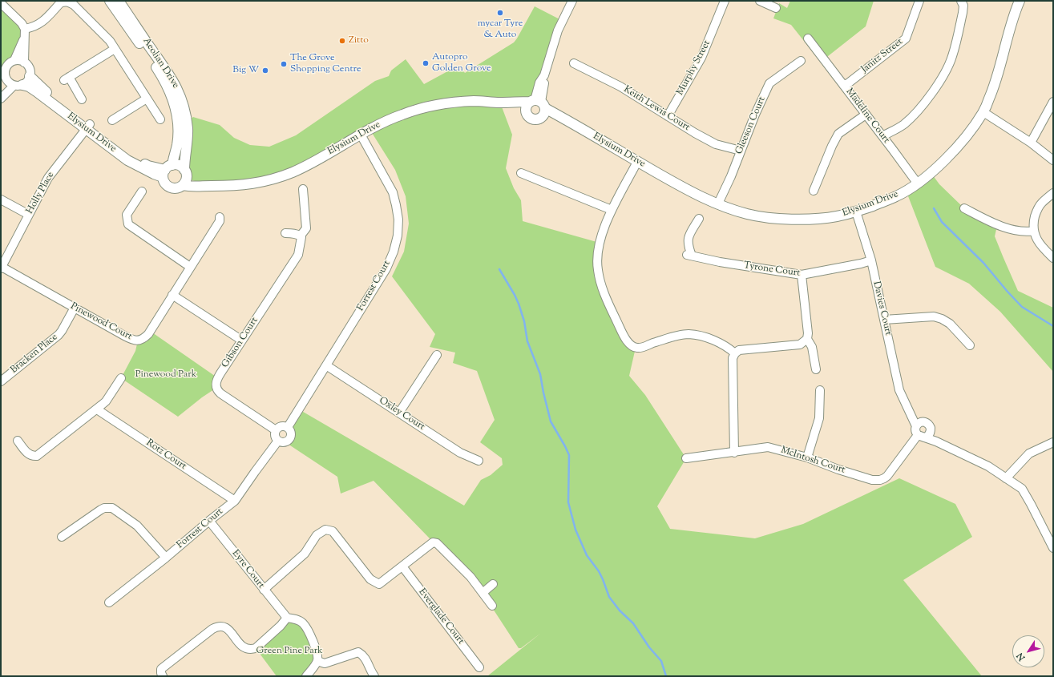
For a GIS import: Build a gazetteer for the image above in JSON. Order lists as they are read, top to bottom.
{
  "streets": {
    "street": [
      "Janitz Street",
      "Aeolian Drive",
      "Murphy Street",
      "Keith Lewis Court",
      "Madeline Court",
      "Gleeson Court",
      "Elysium Drive",
      "Holly Place",
      "Tyrone Court",
      "Forrest Court",
      "Davies Court",
      "Pinewood Court",
      "Gibson Court",
      "Bracken Place",
      "Oxley Court",
      "Rotz Court",
      "McIntosh Court",
      "Eyre Court",
      "Everglade Court"
    ]
  },
  "crossings": [
    ["Janitz Street", "Madeline Court"],
    ["Aeolian Drive", "Elysium Drive"],
    ["Murphy Street", "Keith Lewis Court"],
    ["Keith Lewis Court", "Gleeson Court"],
    ["Madeline Court", "Elysium Drive"],
    ["Gleeson Court", "Elysium Drive"],
    ["Elysium Drive", "Holly Place"],
    ["Elysium Drive", "Forrest Court"],
    ["Elysium Drive", "Davies Court"],
    ["Holly Place", "Pinewood Court"],
    ["Tyrone Court", "Davies Court"],
    ["Forrest Court", "Gibson Court"],
    ["Forrest Court", "Oxley Court"],
    ["Forrest Court", "Rotz Court"],
    ["Forrest Court", "Eyre Court"],
    ["Pinewood Court", "Bracken Place"]
  ],
  "parks": ["Pinewood Park", "Green Pine Park"],
  "places": [
    "mycar Tyre & Auto",
    "Zitto",
    "Autopro Golden Grove",
    "The Grove Shopping Centre",
    "Big W"
  ],
  "north": "bottom left"
}
